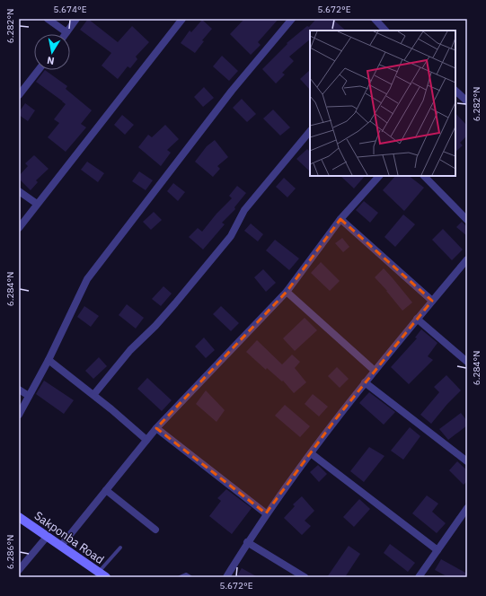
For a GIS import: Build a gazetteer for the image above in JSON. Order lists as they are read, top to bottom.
{
  "streets": {
    "main road": ["Sakponba Road"]
  },
  "north": "bottom",
  "coordinates": [
    "5.674°E",
    "5.672°E",
    "6.282°N",
    "6.284°N",
    "6.286°N"
  ]
}
